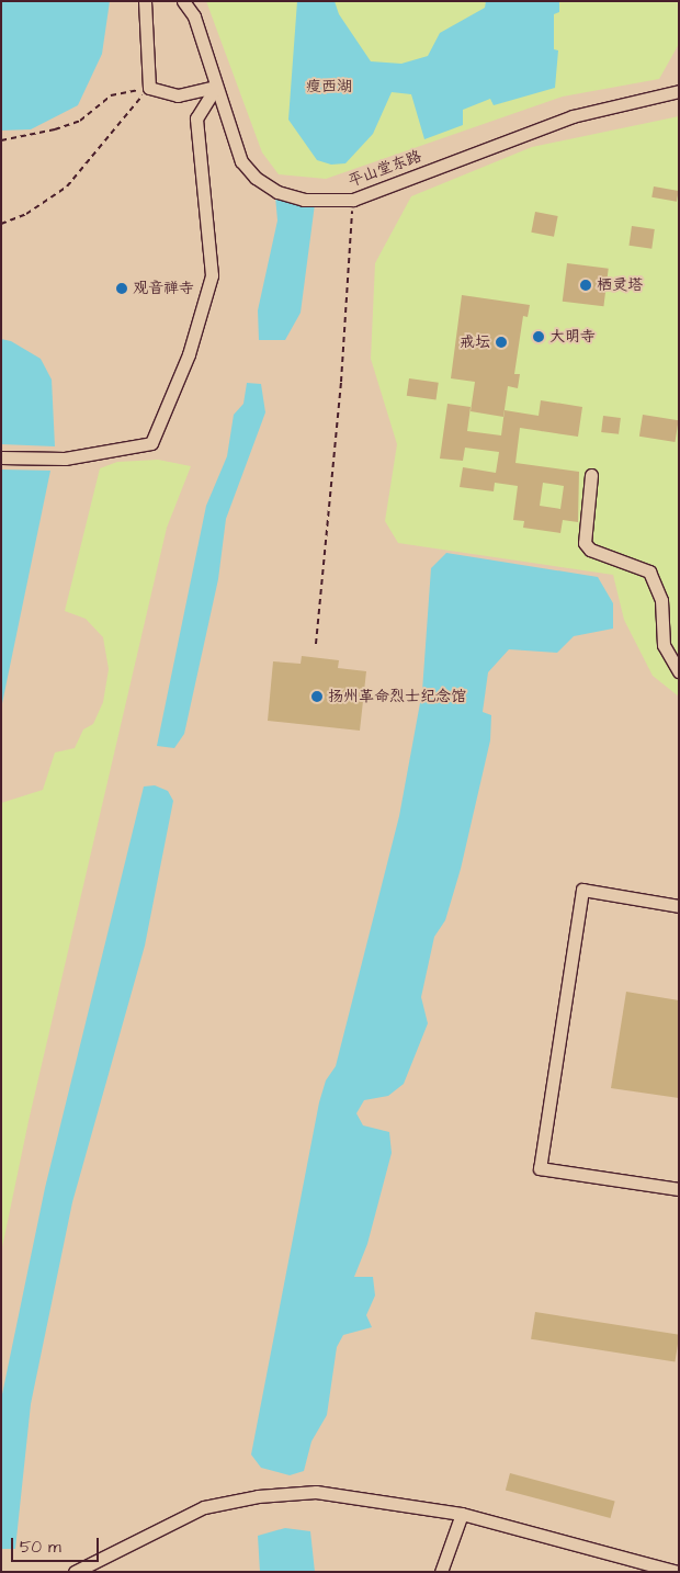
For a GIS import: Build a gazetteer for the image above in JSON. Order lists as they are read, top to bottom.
{
  "streets": {
    "street": ["平山堂东路"]
  },
  "parks": ["瘦西湖"],
  "places": [
    "栖灵塔",
    "观音禅寺",
    "大明寺",
    "戒坛",
    "扬州革命烈士纪念馆"
  ],
  "scale_bar": "50 m"
}
